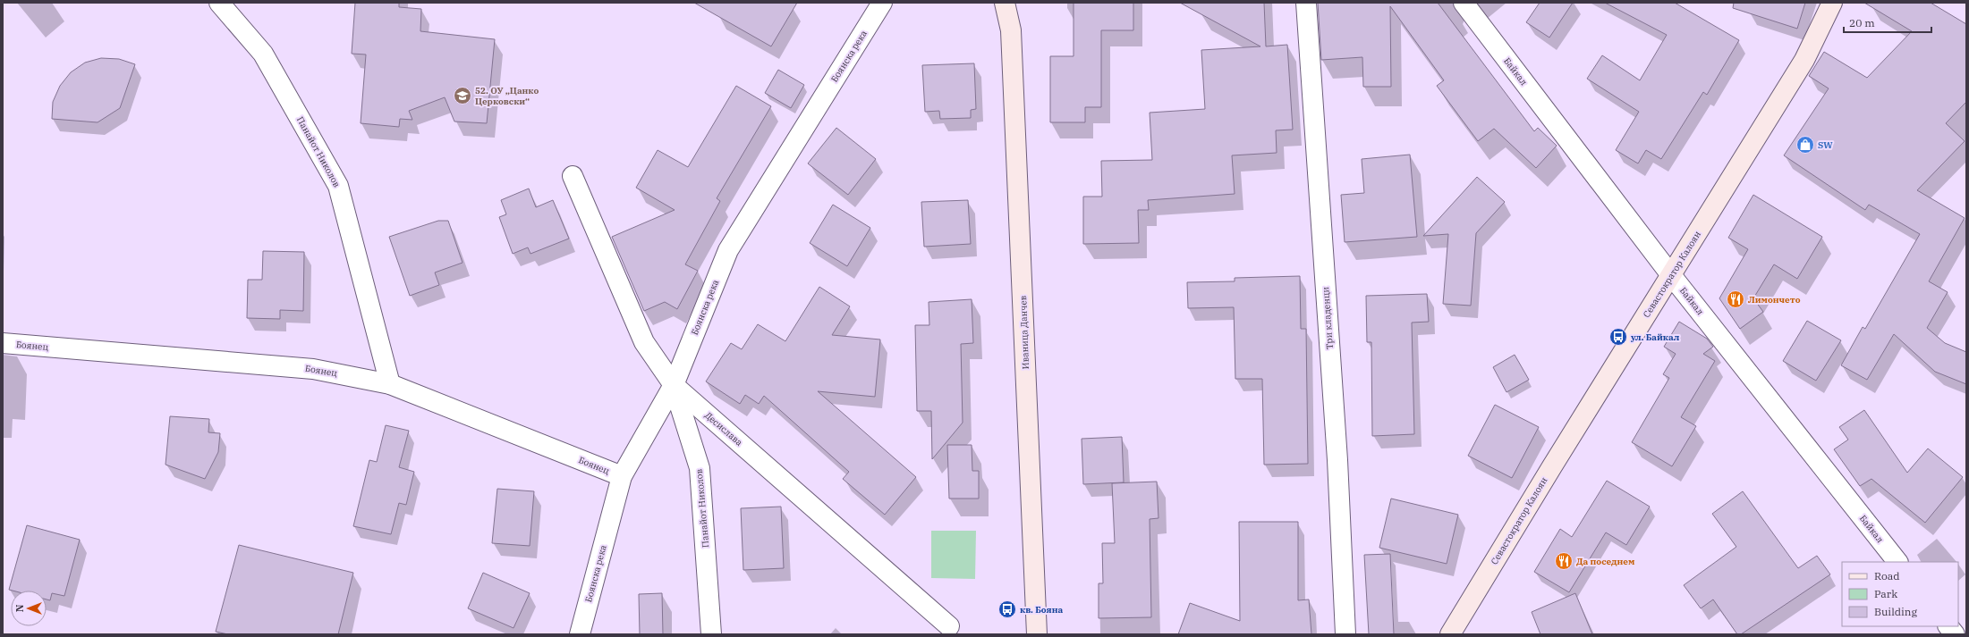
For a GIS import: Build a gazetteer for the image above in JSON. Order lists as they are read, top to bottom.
{
  "streets": {
    "main road": ["Севастократор Калоян", "Иваница Данчев"],
    "street": [
      "Боянска река",
      "Байкал",
      "Панайот Николов",
      "Три кладенци",
      "Боянец",
      "Десислава"
    ]
  },
  "crossings": [
    ["Боянска река", "Панайот Николов"],
    ["Боянска река", "Боянец"],
    ["Боянска река", "Десислава"],
    ["Байкал", "Севастократор Калоян"],
    ["Панайот Николов", "Боянец"],
    ["Панайот Николов", "Десислава"]
  ],
  "places": {
    "school or university": ["52. ОУ „Цанко Церковски“"],
    "shop": ["SW"],
    "restaurant": ["Лимончето", "Да поседнем"],
    "bus stop": ["ул. Байкал", "кв. Бояна"]
  },
  "legend": ["Road", "Park", "Building"],
  "scale_bar": "20 m",
  "north": "left"
}
